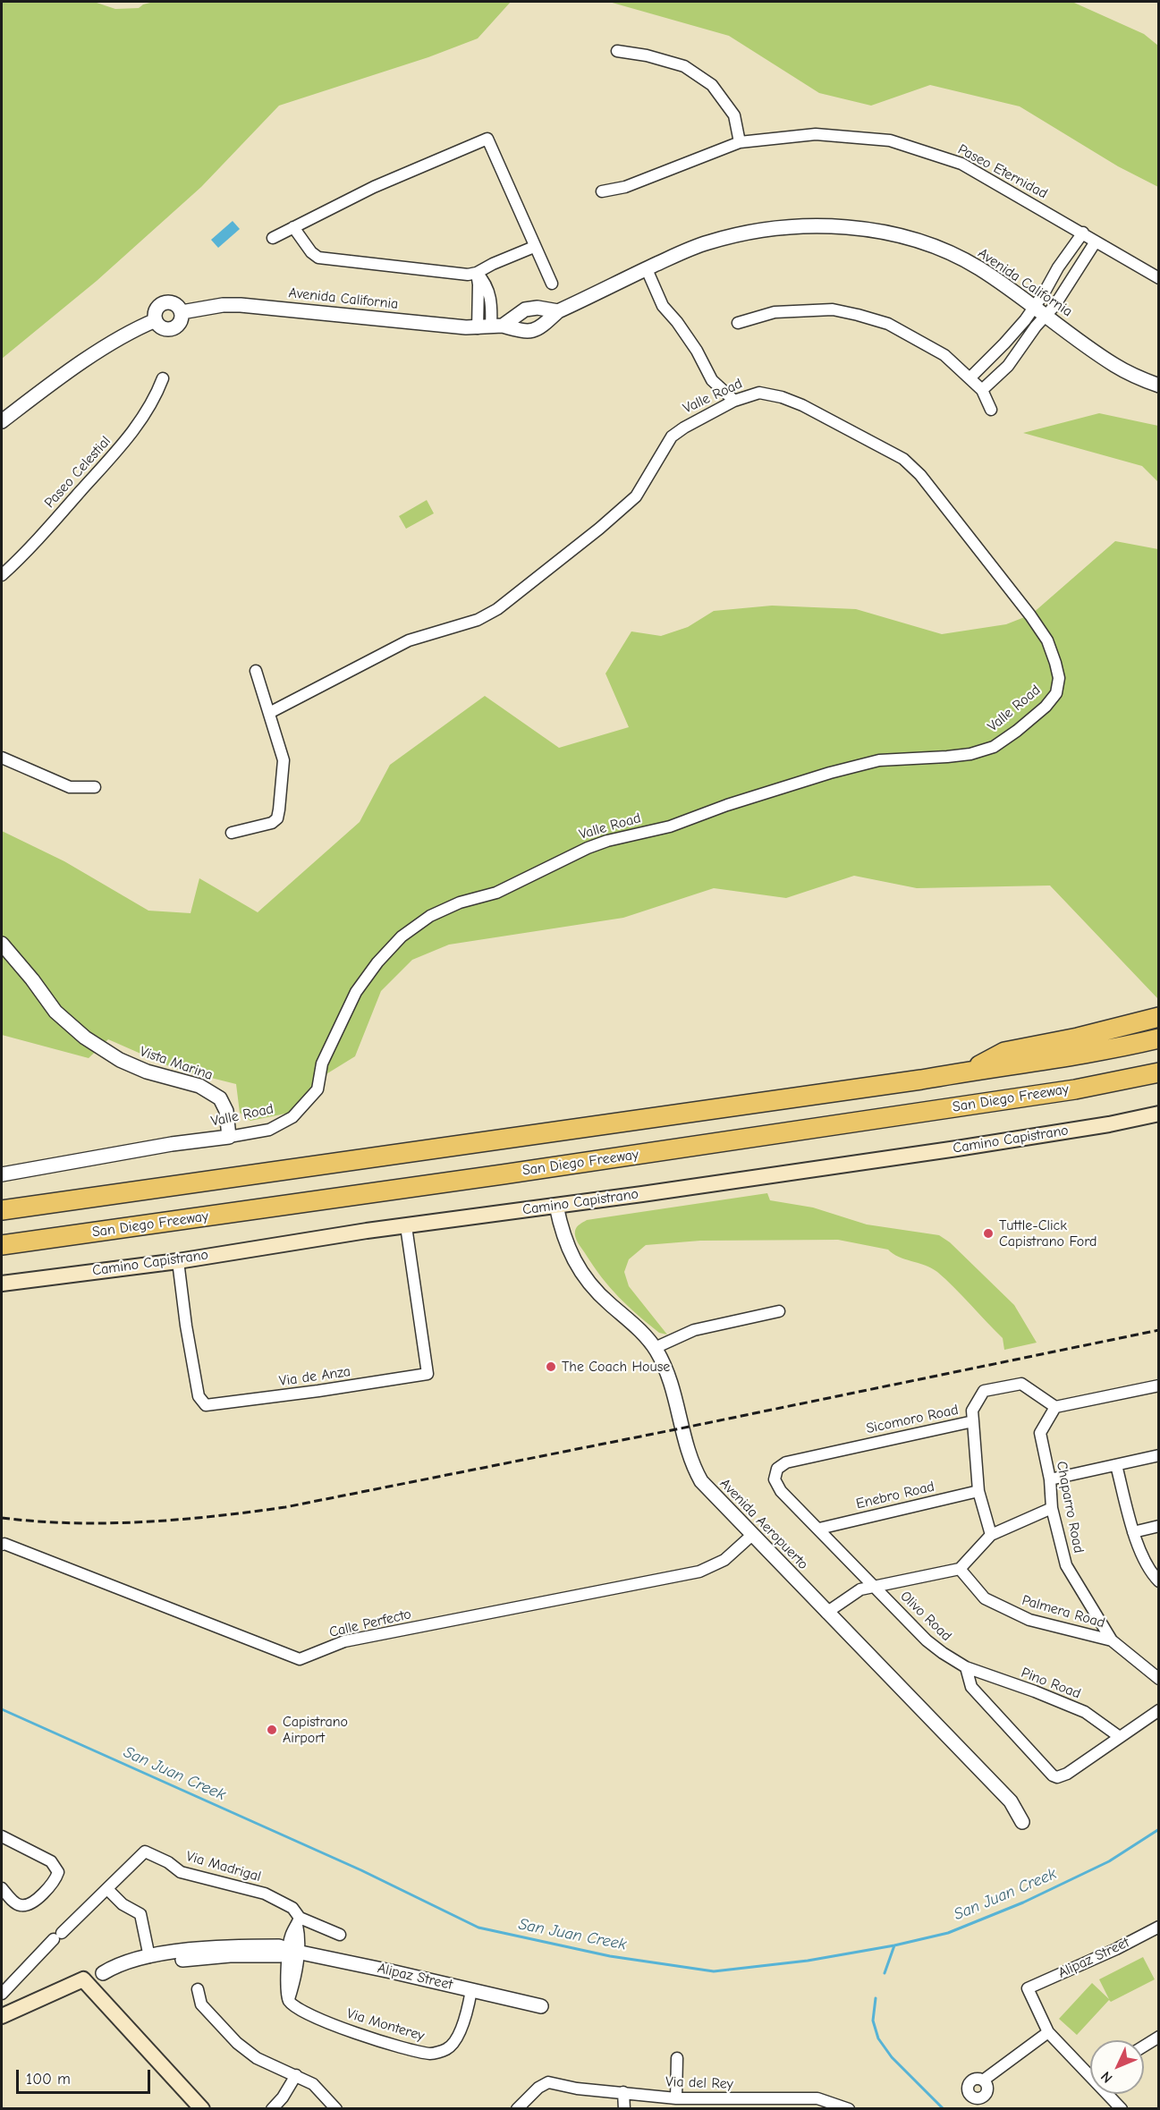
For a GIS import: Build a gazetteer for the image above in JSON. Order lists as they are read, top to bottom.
{
  "streets": {
    "highway": ["San Diego Freeway"],
    "main road": ["Camino Capistrano", "Alipaz Street"],
    "street": [
      "Paseo Eternidad",
      "Avenida California",
      "Valle Road",
      "Paseo Celestial",
      "Vista Marina",
      "Via de Anza",
      "Sicomoro Road",
      "Enebro Road",
      "Chaparro Road",
      "Avenida Aeropuerto",
      "Palmera Road",
      "Olivo Road",
      "Calle Perfecto",
      "Pino Road",
      "Via Madrigal",
      "Via Monterey",
      "Via del Rey"
    ]
  },
  "crossings": [
    ["Valle Road", "Vista Marina"],
    ["Camino Capistrano", "Via de Anza"],
    ["Camino Capistrano", "Avenida Aeropuerto"],
    ["Sicomoro Road", "Chaparro Road"],
    ["Sicomoro Road", "Olivo Road"],
    ["Enebro Road", "Olivo Road"],
    ["Chaparro Road", "Palmera Road"],
    ["Avenida Aeropuerto", "Calle Perfecto"],
    ["Olivo Road", "Pino Road"],
    ["Via Madrigal", "Via Monterey"],
    ["Alipaz Street", "Via Monterey"]
  ],
  "water": ["San Juan Creek"],
  "places": ["Tuttle-Click Capistrano Ford", "The Coach House", "Capistrano Airport"],
  "scale_bar": "100 m",
  "north": "bottom left"
}
